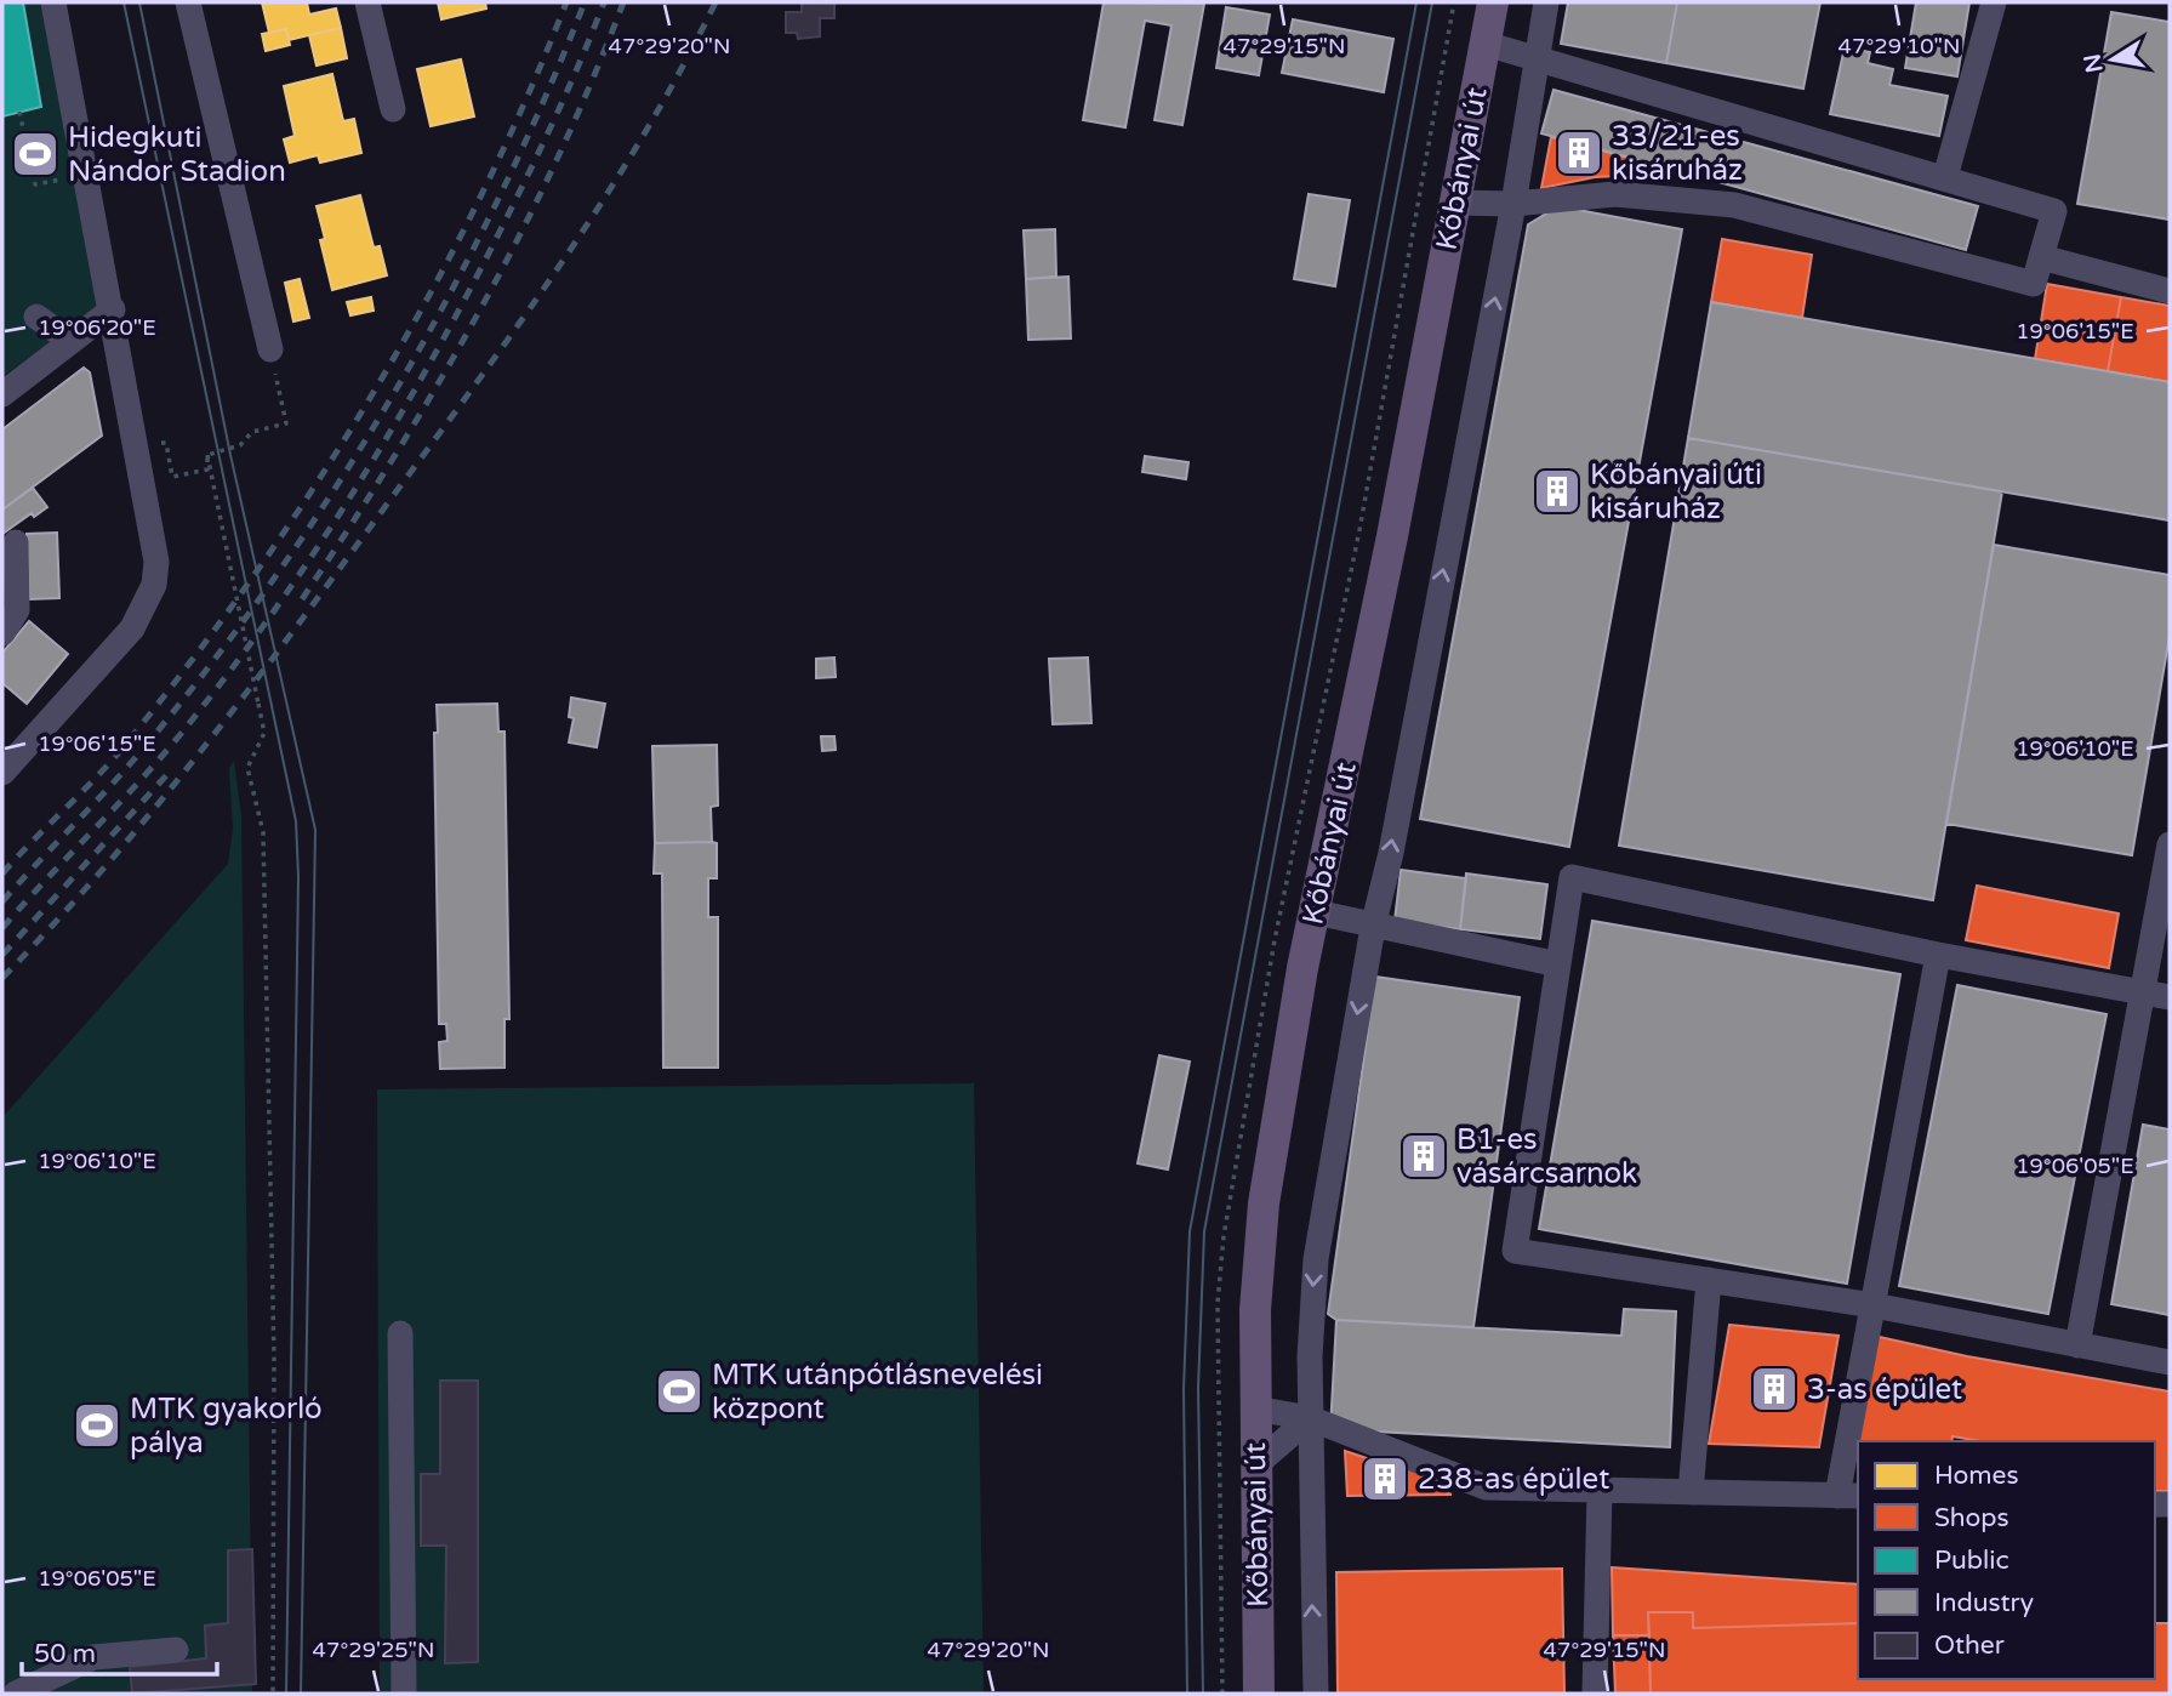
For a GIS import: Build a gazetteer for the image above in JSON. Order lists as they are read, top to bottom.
{
  "streets": {
    "main road": ["Kőbányai út"]
  },
  "places": {
    "building": [
      "33/21-es kisáruház",
      "Kőbányai úti kisáruház",
      "B1-es vásárcsarnok",
      "3-as épület",
      "238-as épület"
    ],
    "sports": ["Hidegkuti Nándor Stadion", "MTK utánpótlásnevelési központ", "MTK gyakorló pálya"]
  },
  "legend": [
    "Homes",
    "Shops",
    "Public",
    "Industry",
    "Other"
  ],
  "scale_bar": "50 m",
  "north": "left",
  "coordinates": [
    "47°29'20\"N",
    "47°29'15\"N",
    "47°29'10\"N",
    "19°06'20\"E",
    "19°06'15\"E",
    "19°06'10\"E",
    "19°06'05\"E",
    "47°29'25\"N"
  ]
}
